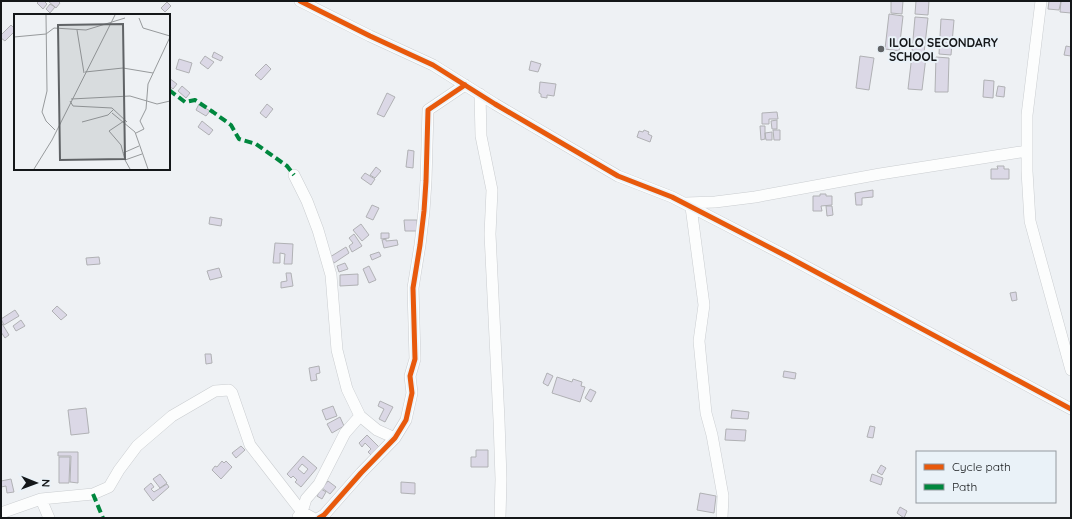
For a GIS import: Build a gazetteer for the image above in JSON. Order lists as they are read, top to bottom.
{
  "places": ["ILOLO SECONDARY SCHOOL"],
  "legend": ["Cycle path", "Path"],
  "north": "right"
}
